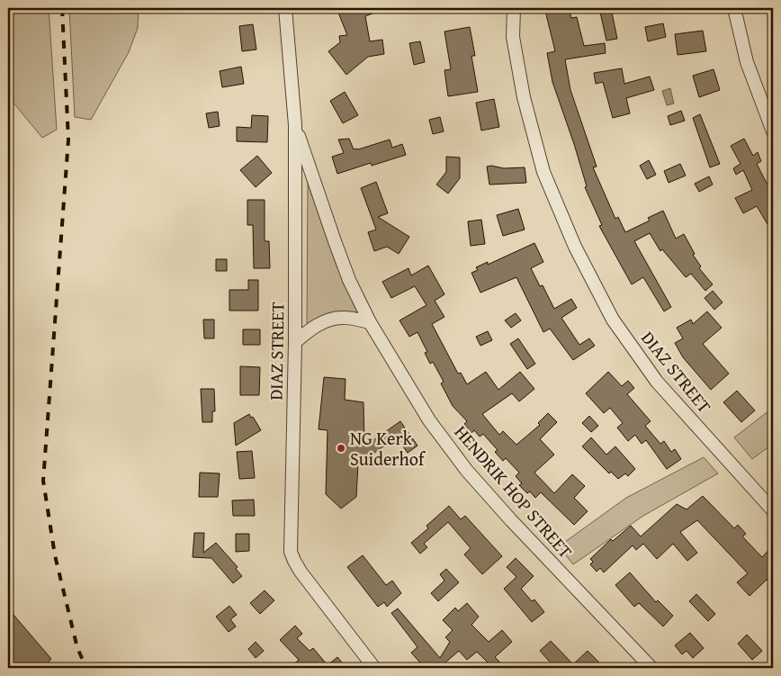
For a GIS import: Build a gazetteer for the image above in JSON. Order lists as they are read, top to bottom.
{
  "streets": {
    "street": ["DIAZ STREET", "HENDRIK HOP STREET"]
  },
  "crossings": [
    ["DIAZ STREET", "HENDRIK HOP STREET"]
  ],
  "places": ["NG Kerk Suiderhof"]
}
